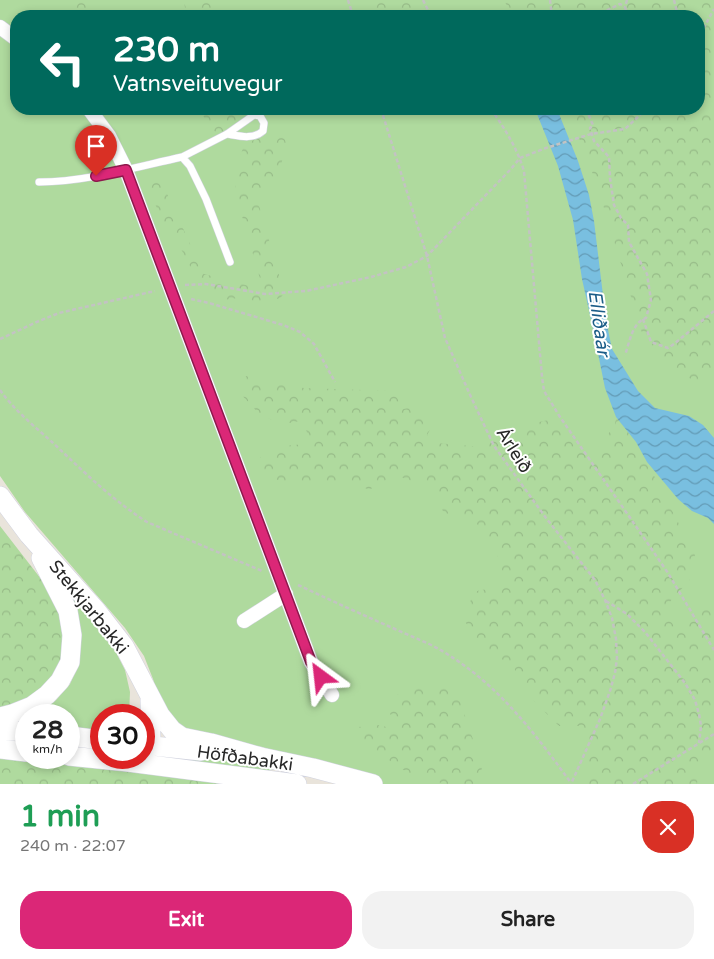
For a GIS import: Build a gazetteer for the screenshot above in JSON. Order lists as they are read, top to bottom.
{
  "streets": {
    "main road": ["Stekkjarbakki", "Höfðabakki"],
    "path": ["Árleið"]
  },
  "water": ["Elliðaár"],
  "page": {
    "turn": ["230 m", "Vatnsveituvegur"],
    "speed": "28 km/h",
    "limit": "30",
    "heading": ["1 min", "240 m · 22:07"],
    "buttons": ["Exit", "Share"]
  }
}
